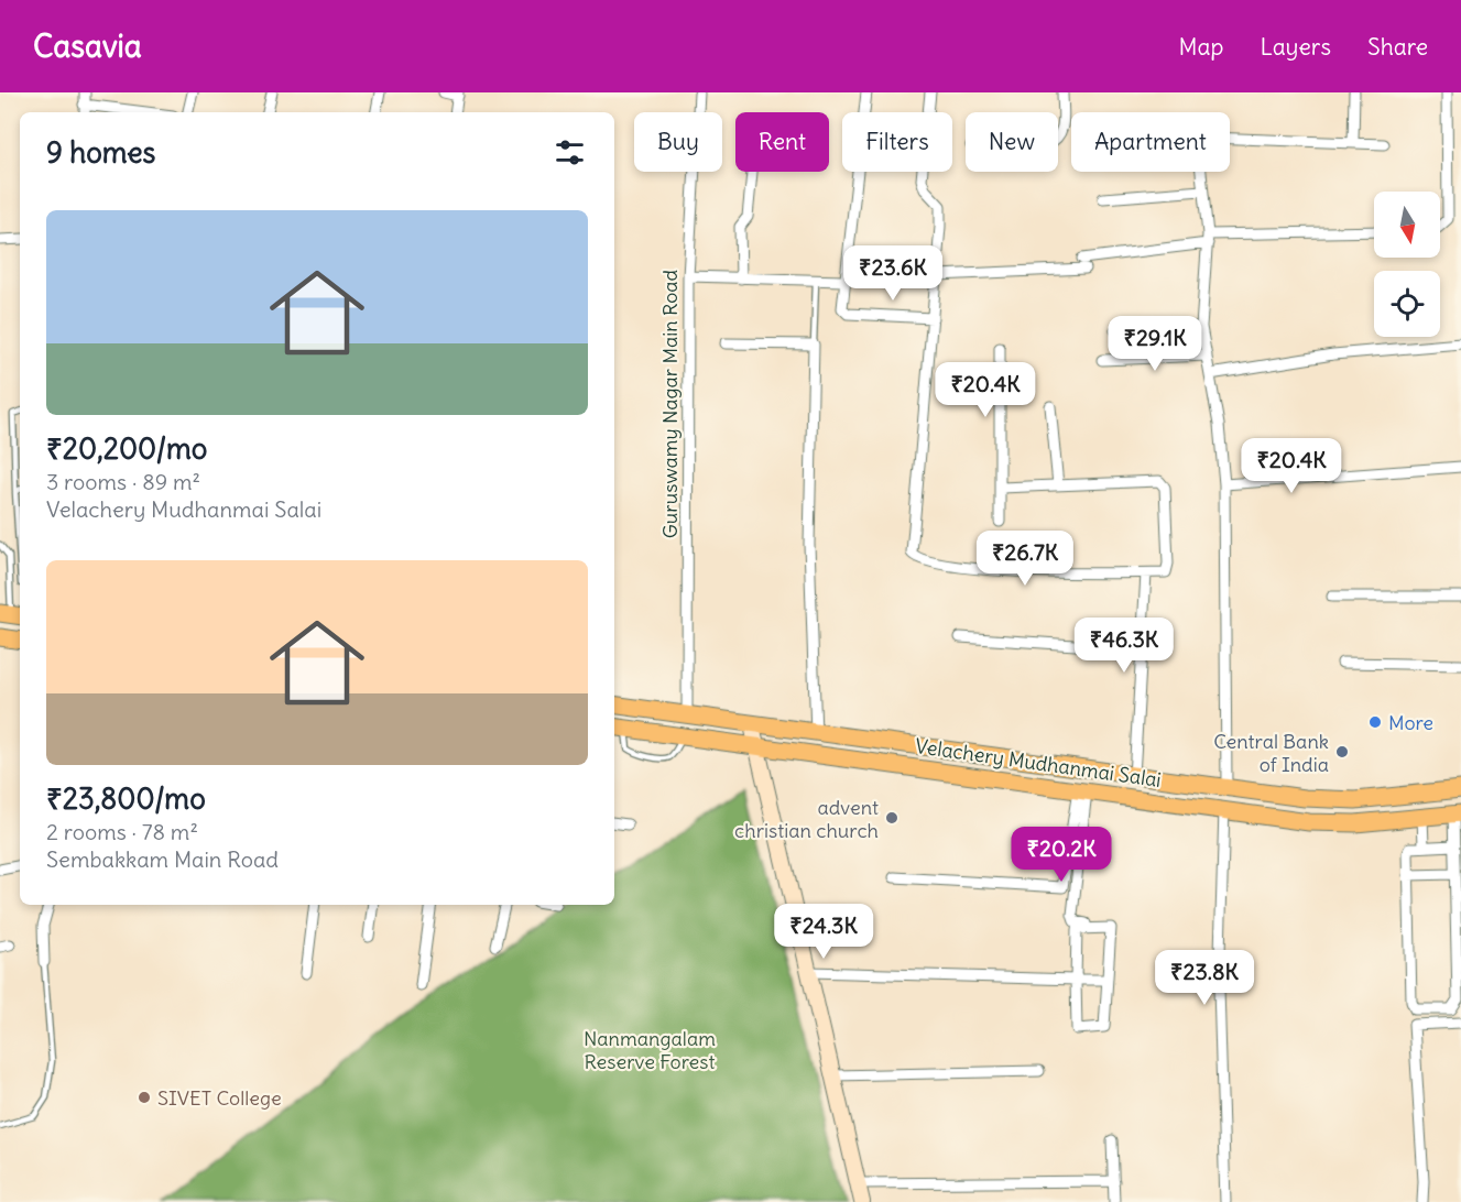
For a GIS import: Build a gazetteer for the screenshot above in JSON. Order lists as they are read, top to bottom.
{
  "streets": {
    "main road": ["Velachery Mudhanmai Salai"],
    "street": ["Guruswamy Nagar Main Road"]
  },
  "crossings": [
    ["Guruswamy Nagar Main Road", "Velachery Mudhanmai Salai"]
  ],
  "parks": ["Nanmangalam Reserve Forest"],
  "places": [
    "More",
    "Central Bank of India",
    "advent christian church",
    "SIVET College"
  ],
  "north": "bottom",
  "page": {
    "header": "Casavia",
    "nav": ["Map", "Layers", "Share"],
    "chip": [
      "Buy",
      "Rent",
      "Filters",
      "New",
      "Apartment"
    ],
    "heading": "9 homes",
    "list": [
      {
        "name": "₹20,200/mo",
        "note": "3 rooms · 89 m² · Velachery Mudhanmai Salai"
      },
      {
        "name": "₹23,800/mo",
        "note": "2 rooms · 78 m² · Sembakkam Main Road"
      }
    ],
    "price": [
      "₹23.6K",
      "₹29.1K",
      "₹20.4K",
      "₹20.4K",
      "₹26.7K",
      "₹46.3K",
      "₹20.2K",
      "₹24.3K",
      "₹23.8K"
    ]
  }
}
